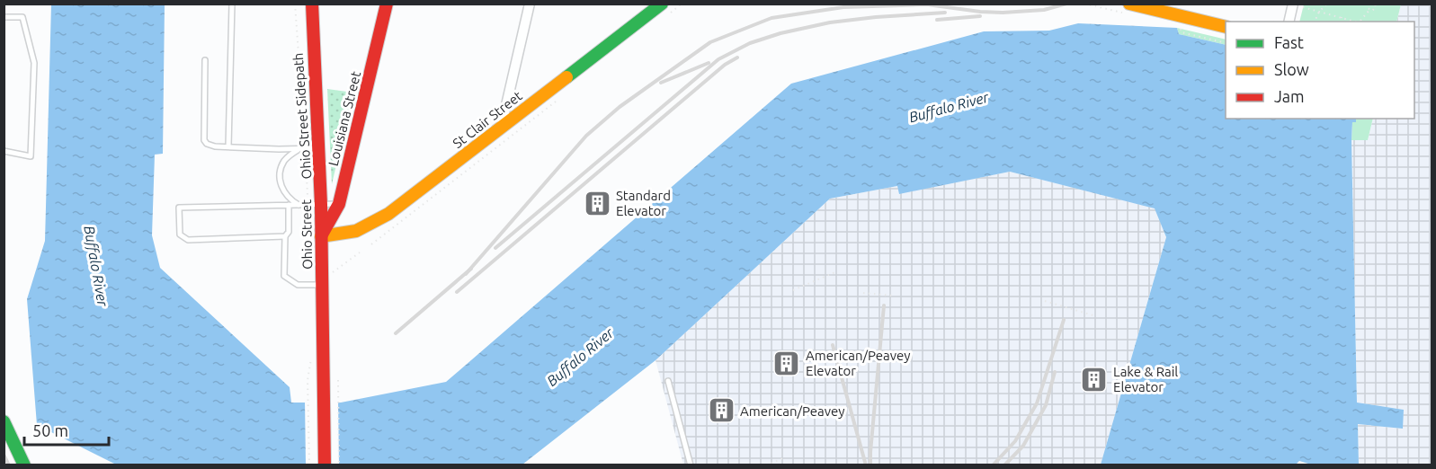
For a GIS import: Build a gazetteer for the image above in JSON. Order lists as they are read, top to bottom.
{
  "streets": {
    "street": ["Louisiana Street", "St Clair Street", "Ohio Street"],
    "path": ["Ohio Street Sidepath"]
  },
  "crossings": [
    ["Louisiana Street", "St Clair Street"],
    ["Louisiana Street", "Ohio Street"],
    ["St Clair Street", "Ohio Street"]
  ],
  "water": ["Buffalo River"],
  "places": {
    "building": [
      "Standard Elevator",
      "American/Peavey Elevator",
      "Lake & Rail Elevator",
      "American/Peavey"
    ]
  },
  "legend": ["Fast", "Slow", "Jam"],
  "scale_bar": "50 m"
}
